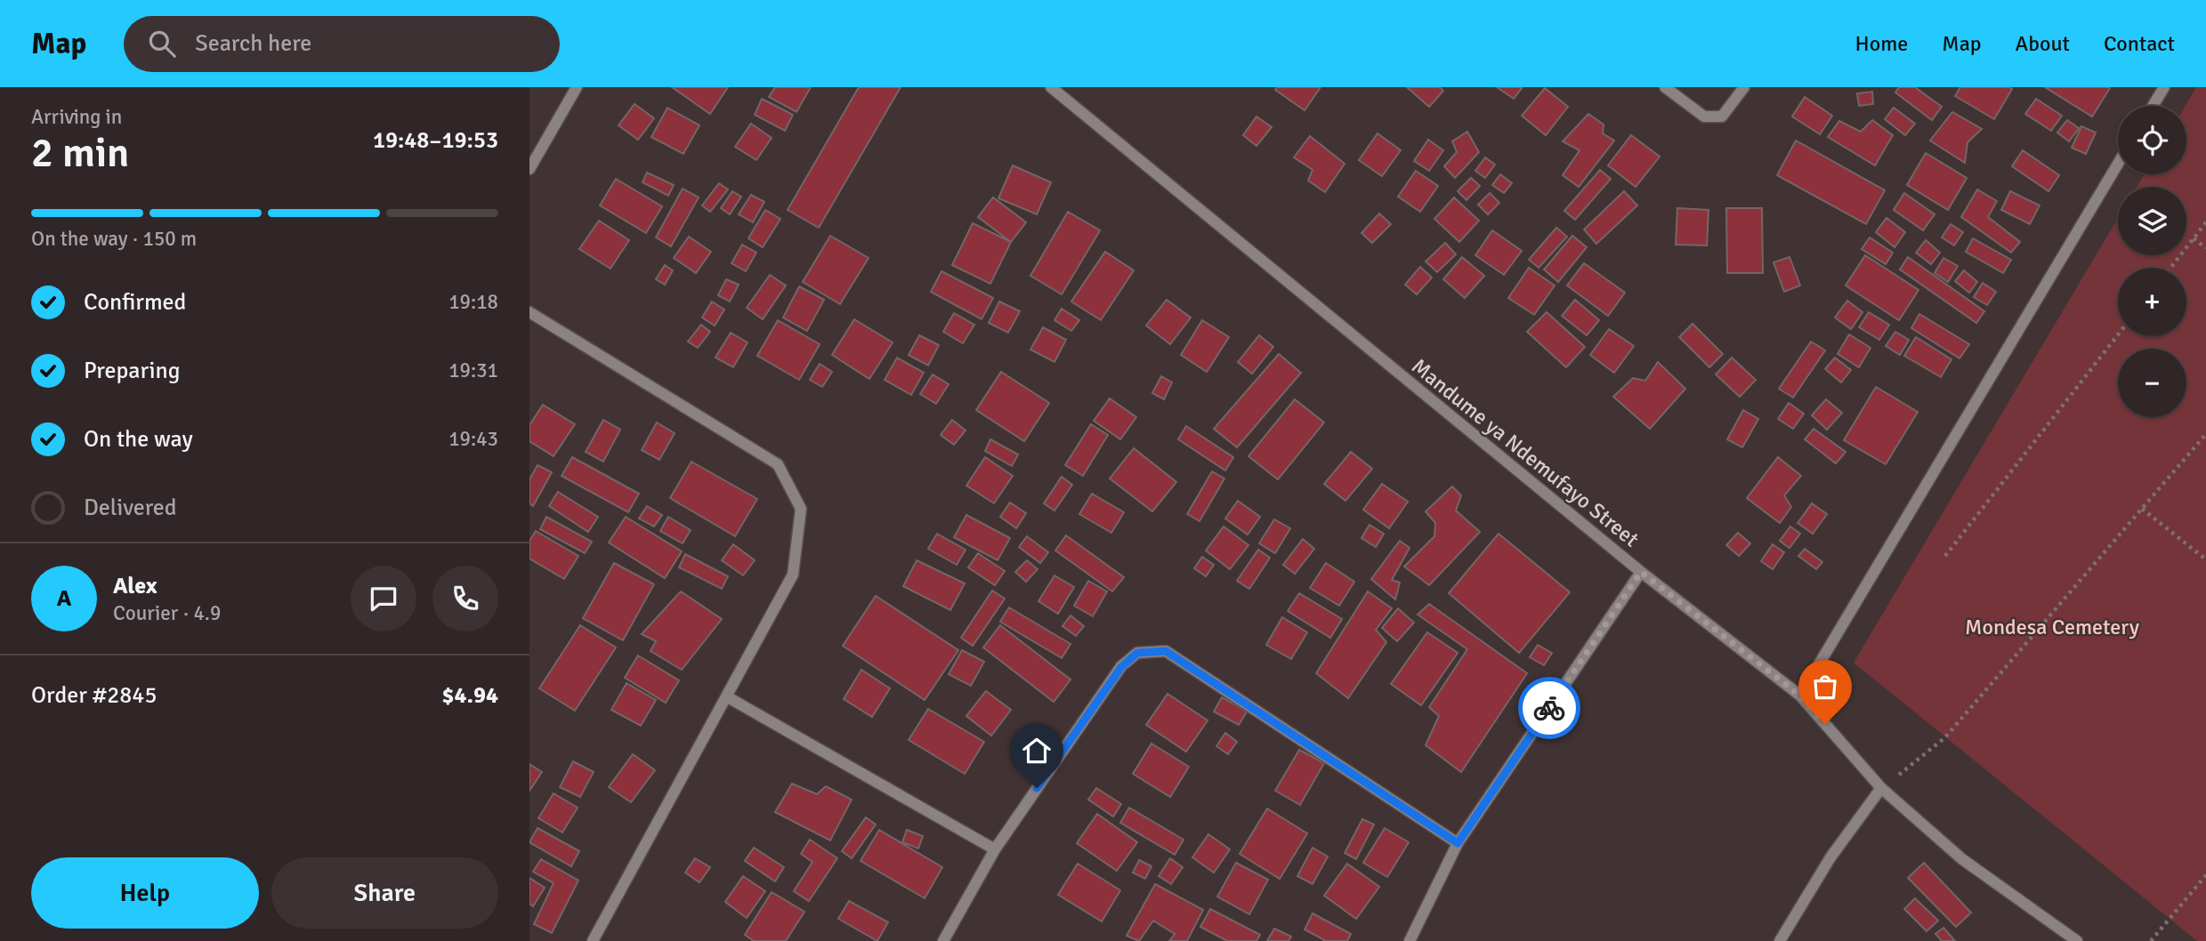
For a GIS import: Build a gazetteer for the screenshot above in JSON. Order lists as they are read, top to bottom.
{
  "streets": {
    "street": ["Mandume ya Ndemufayo Street"]
  },
  "parks": ["Mondesa Cemetery"],
  "page": {
    "header": "Map",
    "search": "Search here",
    "nav": [
      "Home",
      "Map",
      "About",
      "Contact"
    ],
    "heading": ["2 min", "Arriving in", "19:48–19:53"],
    "panel": [
      "Alex",
      "Courier · 4.9",
      "Order #2845",
      "$4.94"
    ],
    "map_buttons": ["+", "−"],
    "bar": "On the way · 150 m",
    "list": [
      ["Confirmed", "19:18"],
      ["Preparing", "19:31"],
      ["On the way", "19:43"],
      "Delivered"
    ],
    "round": "A",
    "buttons": ["Help", "Share"]
  }
}
